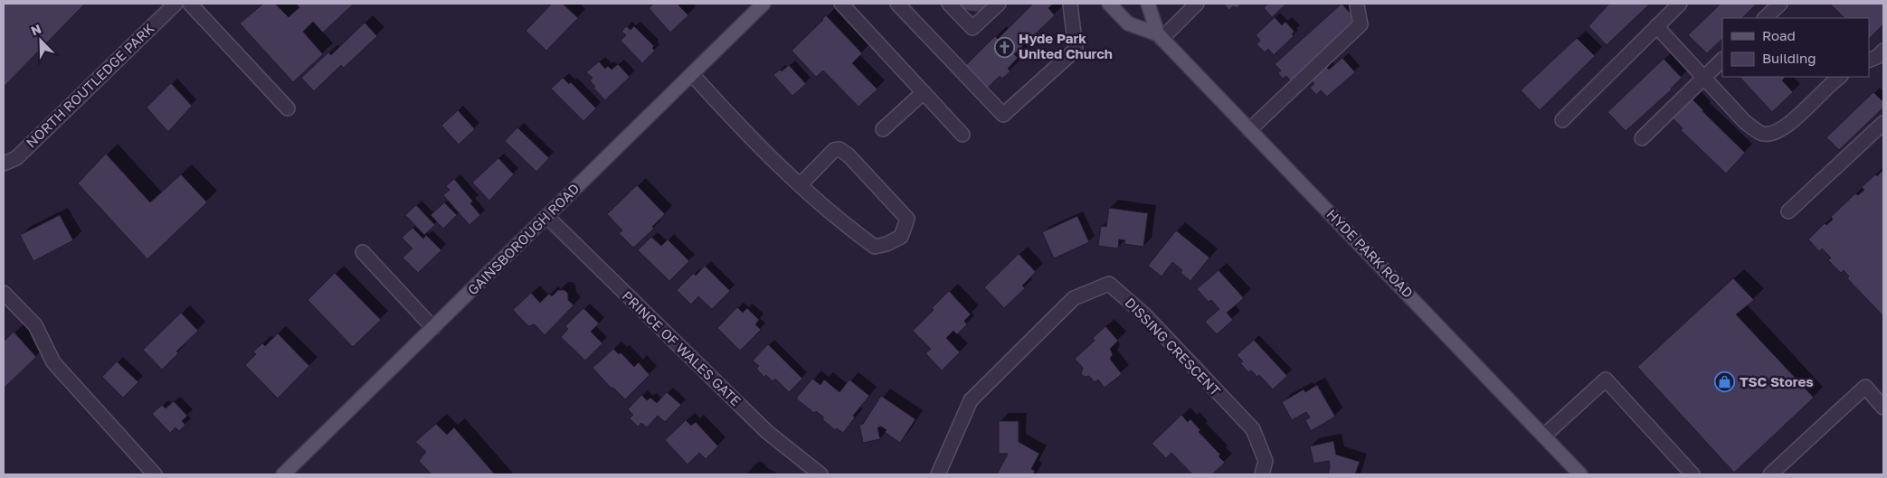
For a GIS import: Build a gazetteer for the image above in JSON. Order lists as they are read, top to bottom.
{
  "streets": {
    "main road": ["GAINSBOROUGH ROAD", "HYDE PARK ROAD"],
    "street": ["NORTH ROUTLEDGE PARK", "DISSING CRESCENT", "PRINCE OF WALES GATE"]
  },
  "crossings": [
    ["GAINSBOROUGH ROAD", "PRINCE OF WALES GATE"]
  ],
  "places": {
    "church": ["Hyde Park United Church"],
    "shop": ["TSC Stores"]
  },
  "legend": ["Road", "Building"],
  "north": "top left"
}
